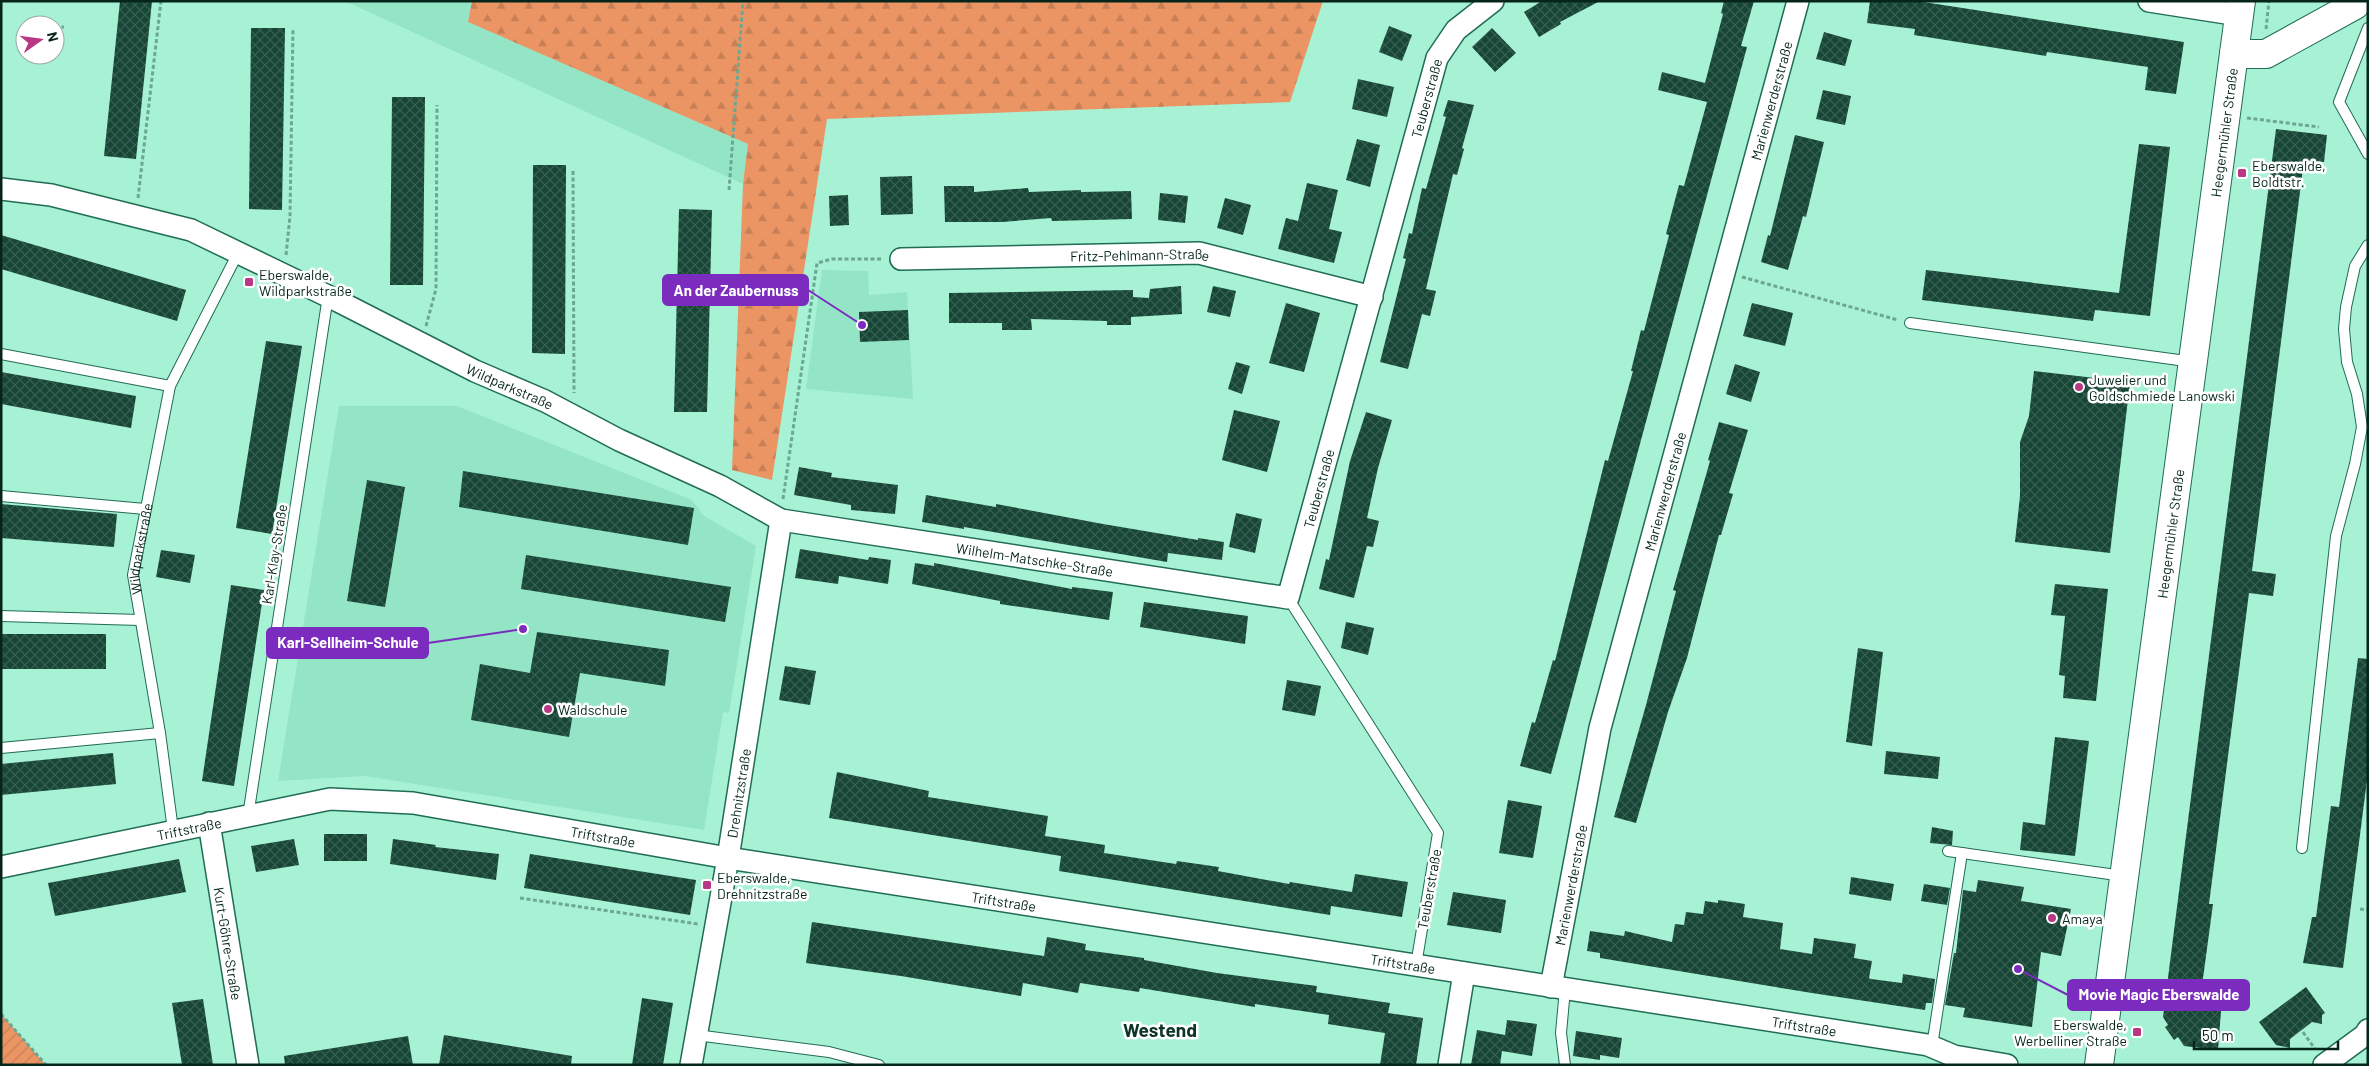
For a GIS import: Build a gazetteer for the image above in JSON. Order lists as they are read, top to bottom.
{
  "streets": {
    "main road": ["Heegermühler Straße"],
    "street": [
      "Teuberstraße",
      "Marienwerderstraße",
      "Fritz-Pehlmann-Straße",
      "Wildparkstraße",
      "Wilhelm-Matschke-Straße",
      "Drehnitzstraße",
      "Triftstraße",
      "Kurt-Göhre-Straße"
    ],
    "lane": ["Karl-Klay-Straße"]
  },
  "crossings": [
    ["Teuberstraße", "Fritz-Pehlmann-Straße"],
    ["Teuberstraße", "Wilhelm-Matschke-Straße"],
    ["Teuberstraße", "Triftstraße"],
    ["Marienwerderstraße", "Triftstraße"],
    ["Wildparkstraße", "Karl-Klay-Straße"],
    ["Wildparkstraße", "Wilhelm-Matschke-Straße"],
    ["Wildparkstraße", "Drehnitzstraße"],
    ["Wildparkstraße", "Triftstraße"],
    ["Karl-Klay-Straße", "Triftstraße"],
    ["Wilhelm-Matschke-Straße", "Drehnitzstraße"],
    ["Drehnitzstraße", "Triftstraße"],
    ["Triftstraße", "Kurt-Göhre-Straße"]
  ],
  "districts": ["Westend"],
  "places": {
    "transit": [
      "Eberswalde, Boldtstr.",
      "Eberswalde, Wildparkstraße",
      "Eberswalde, Drehnitzstraße",
      "Eberswalde, Werbelliner Straße"
    ],
    "other": [
      "An der Zaubernuss",
      "Juwelier und Goldschmiede Lanowski",
      "Karl-Sellheim-Schule",
      "Waldschule",
      "Amaya",
      "Movie Magic Eberswalde"
    ]
  },
  "scale_bar": "50 m",
  "north": "right"
}
